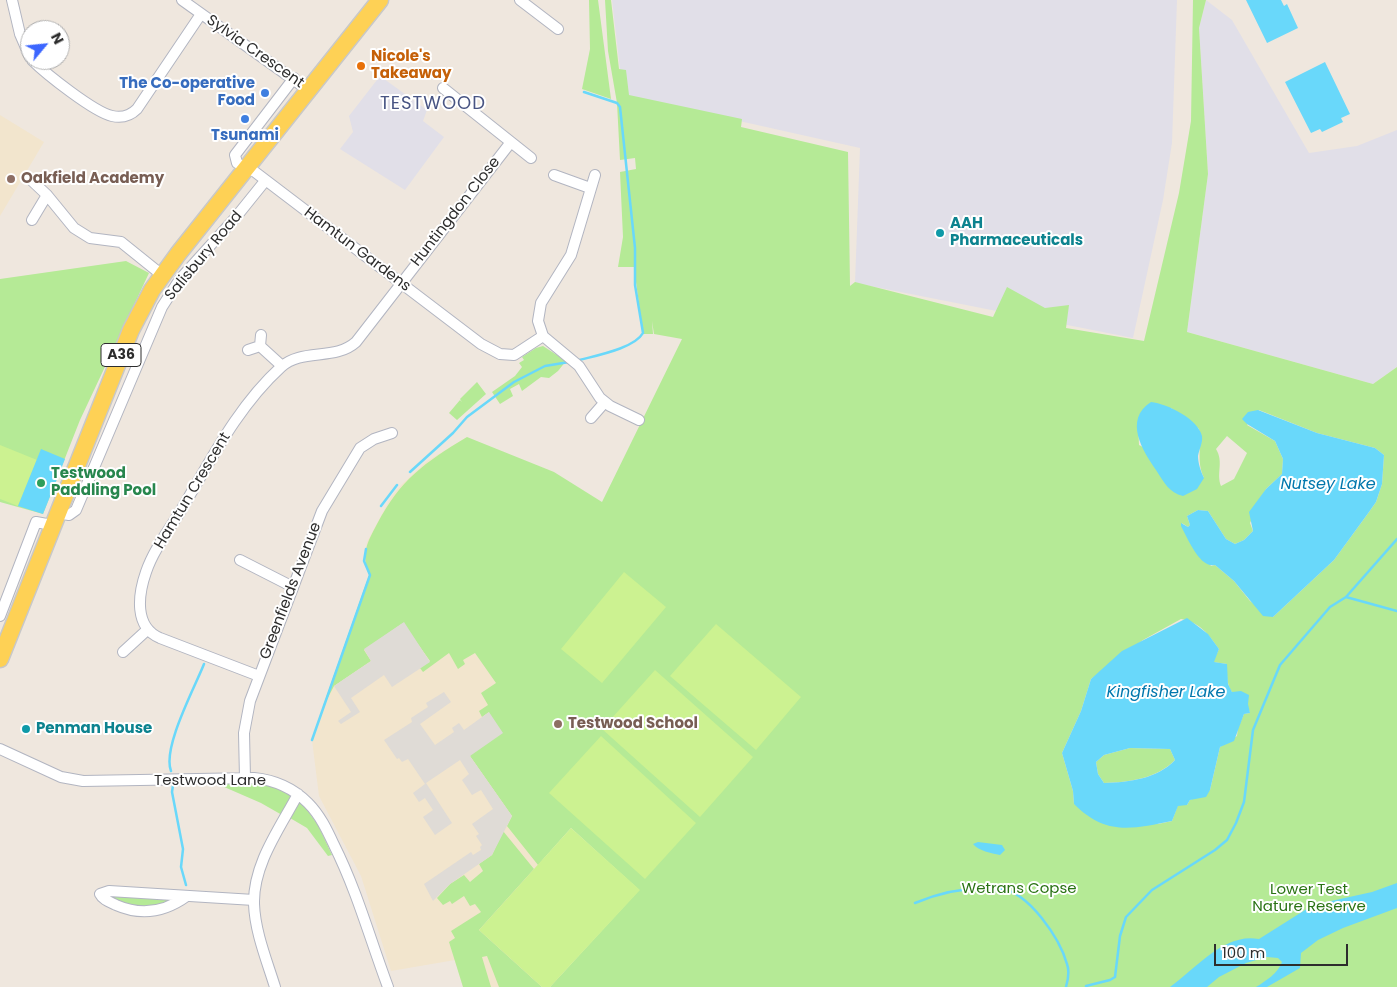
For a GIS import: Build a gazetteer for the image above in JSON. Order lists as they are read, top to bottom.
{
  "streets": {
    "main road": ["Salisbury Road", "A36"],
    "street": [
      "Sylvia Crescent",
      "Huntingdon Close",
      "Hamtun Gardens",
      "Hamtun Crescent",
      "Greenfields Avenue",
      "Testwood Lane"
    ]
  },
  "crossings": [
    ["Sylvia Crescent", "Salisbury Road"],
    ["Huntingdon Close", "Hamtun Gardens"],
    ["Huntingdon Close", "Hamtun Crescent"],
    ["Hamtun Gardens", "Salisbury Road"],
    ["Hamtun Gardens", "Hamtun Crescent"],
    ["Greenfields Avenue", "Testwood Lane"]
  ],
  "districts": ["TESTWOOD"],
  "water": ["Nutsey Lake", "Kingfisher Lake"],
  "parks": ["Wetrans Copse", "Lower Test Nature Reserve"],
  "places": [
    "Nicole's Takeaway",
    "The Co-operative Food",
    "Tsunami",
    "Oakfield Academy",
    "AAH Pharmaceuticals",
    "Testwood Paddling Pool",
    "Testwood School",
    "Penman House"
  ],
  "scale_bar": "100 m",
  "north": "top right"
}
